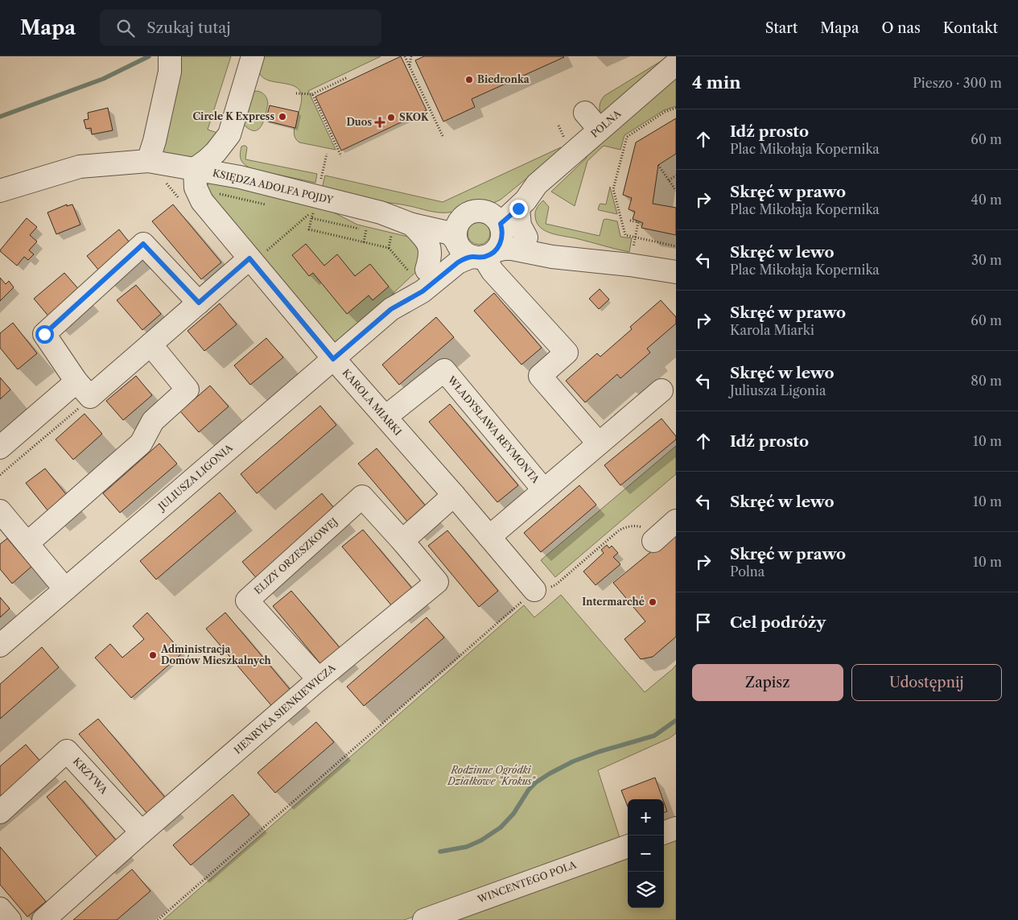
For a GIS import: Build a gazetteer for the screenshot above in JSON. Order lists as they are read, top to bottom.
{
  "streets": {
    "street": [
      "POLNA",
      "KSIĘDZA ADOLFA POJDY",
      "KAROLA MIARKI",
      "WŁADYSŁAWA REYMONTA",
      "JULIUSZA LIGONIA",
      "ELIZY ORZESZKOWEJ",
      "HENRYKA SIENKIEWICZA",
      "KRZYWA",
      "WINCENTEGO POLA"
    ]
  },
  "crossings": [
    ["POLNA", "KSIĘDZA ADOLFA POJDY"],
    ["POLNA", "JULIUSZA LIGONIA"],
    ["KSIĘDZA ADOLFA POJDY", "KAROLA MIARKI"],
    ["KSIĘDZA ADOLFA POJDY", "JULIUSZA LIGONIA"],
    ["KAROLA MIARKI", "WŁADYSŁAWA REYMONTA"],
    ["KAROLA MIARKI", "JULIUSZA LIGONIA"],
    ["ELIZY ORZESZKOWEJ", "HENRYKA SIENKIEWICZA"],
    ["HENRYKA SIENKIEWICZA", "KRZYWA"]
  ],
  "parks": ["Rodzinne Ogródki Działkowe \"Krokus\""],
  "places": {
    "other": [
      "Biedronka",
      "Circle K Express",
      "SKOK",
      "Intermarché",
      "Administracja Domów Mieszkalnych"
    ],
    "health": ["Duos"]
  },
  "page": {
    "header": "Mapa",
    "search": "Szukaj tutaj",
    "nav": [
      "Start",
      "Mapa",
      "O nas",
      "Kontakt"
    ],
    "heading": ["4 min", "Pieszo · 300 m"],
    "list": [
      ["Idź prosto", "Plac Mikołaja Kopernika", "60 m"],
      ["Skręć w prawo", "Plac Mikołaja Kopernika", "40 m"],
      ["Skręć w lewo", "Plac Mikołaja Kopernika", "30 m"],
      ["Skręć w prawo", "Karola Miarki", "60 m"],
      ["Skręć w lewo", "Juliusza Ligonia", "80 m"],
      ["Idź prosto", "10 m"],
      ["Skręć w lewo", "10 m"],
      ["Skręć w prawo", "Polna", "10 m"],
      "Cel podróży"
    ],
    "buttons": ["Zapisz", "Udostępnij"],
    "map_buttons": ["+", "−"]
  }
}
